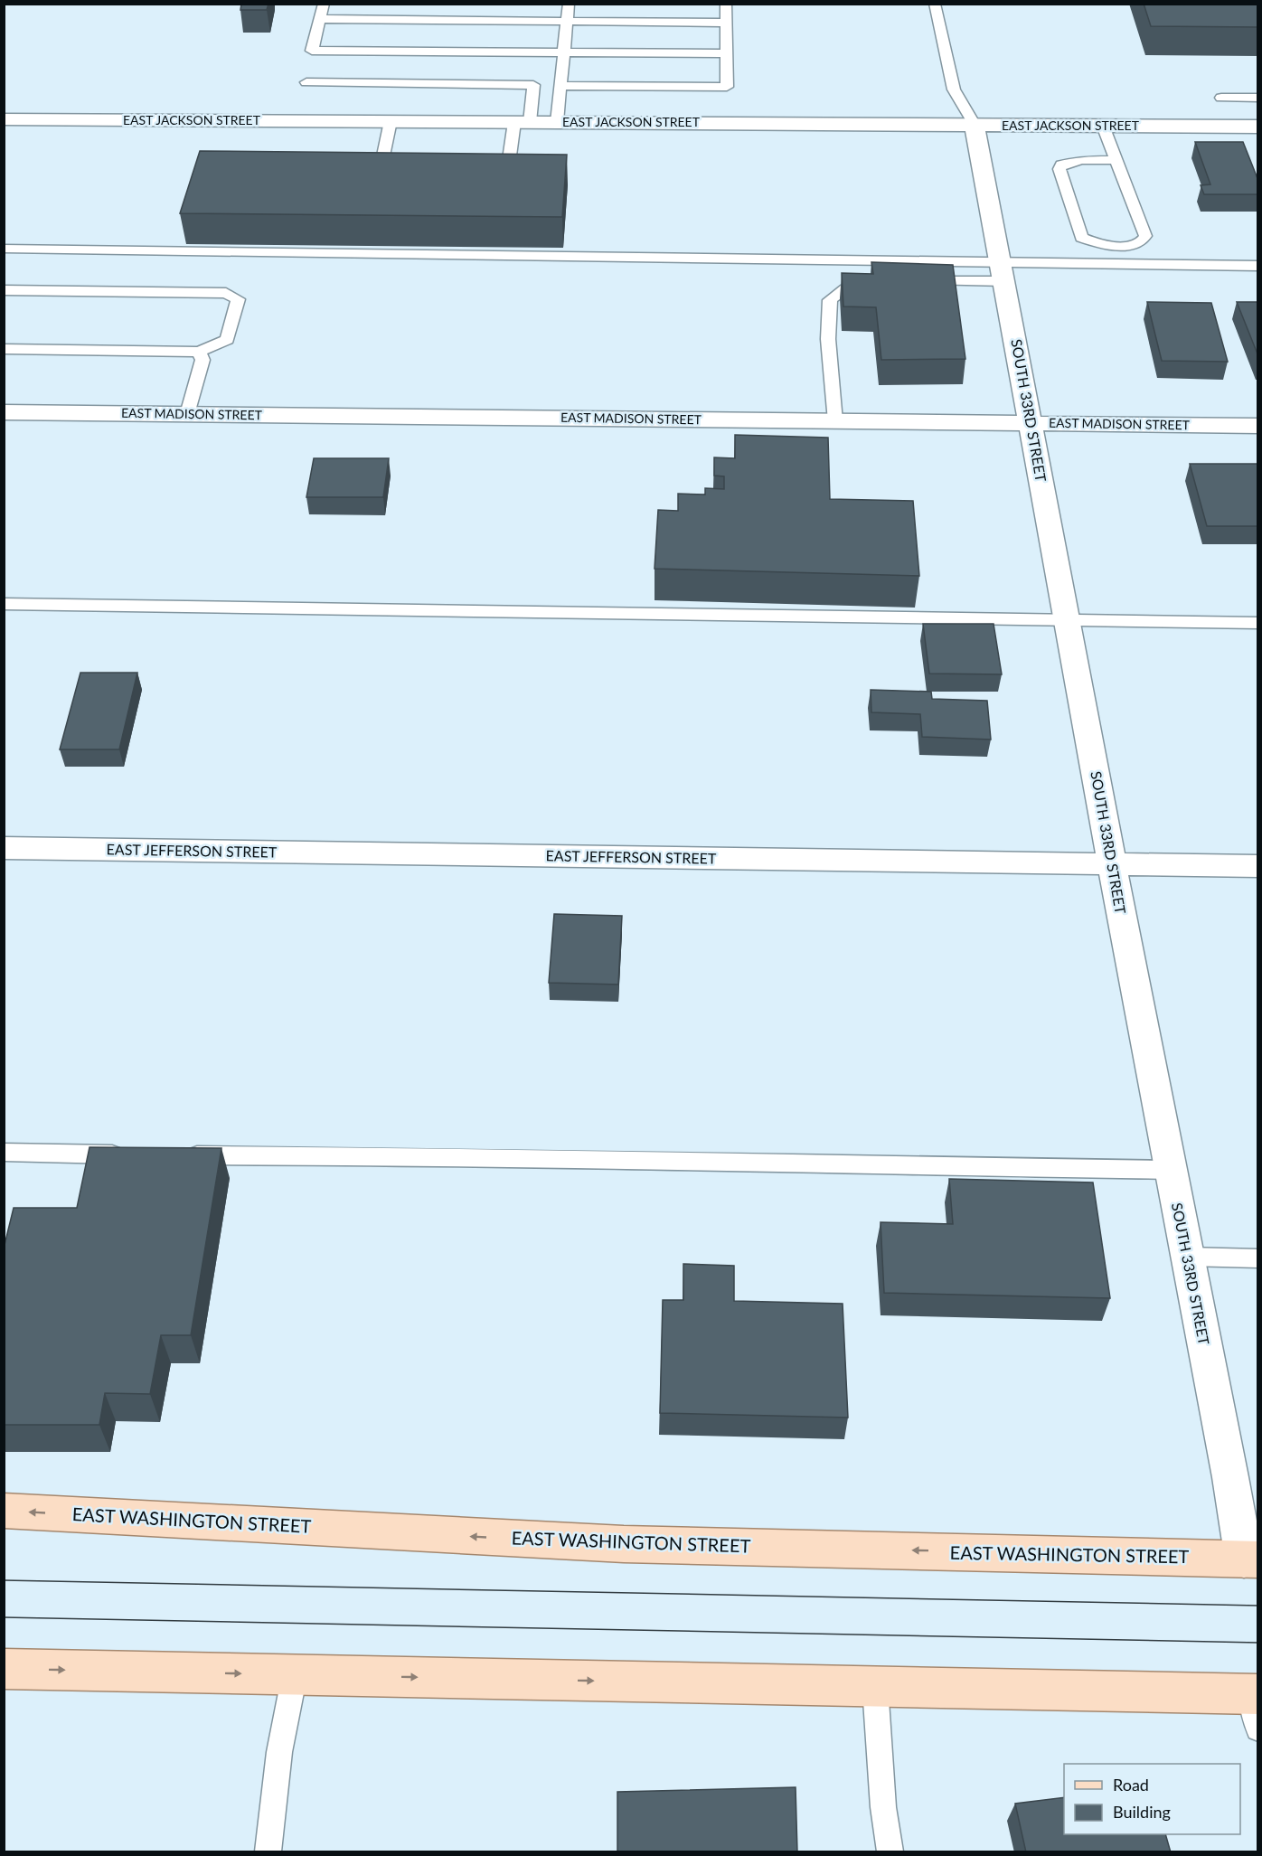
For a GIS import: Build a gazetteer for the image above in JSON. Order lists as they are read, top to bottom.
{
  "streets": {
    "main road": ["EAST WASHINGTON STREET"],
    "street": [
      "EAST JACKSON STREET",
      "SOUTH 33RD STREET",
      "EAST MADISON STREET",
      "EAST JEFFERSON STREET"
    ]
  },
  "crossings": [
    ["EAST JACKSON STREET", "SOUTH 33RD STREET"],
    ["SOUTH 33RD STREET", "EAST MADISON STREET"],
    ["SOUTH 33RD STREET", "EAST JEFFERSON STREET"],
    ["SOUTH 33RD STREET", "EAST WASHINGTON STREET"]
  ],
  "legend": ["Road", "Building"]
}
